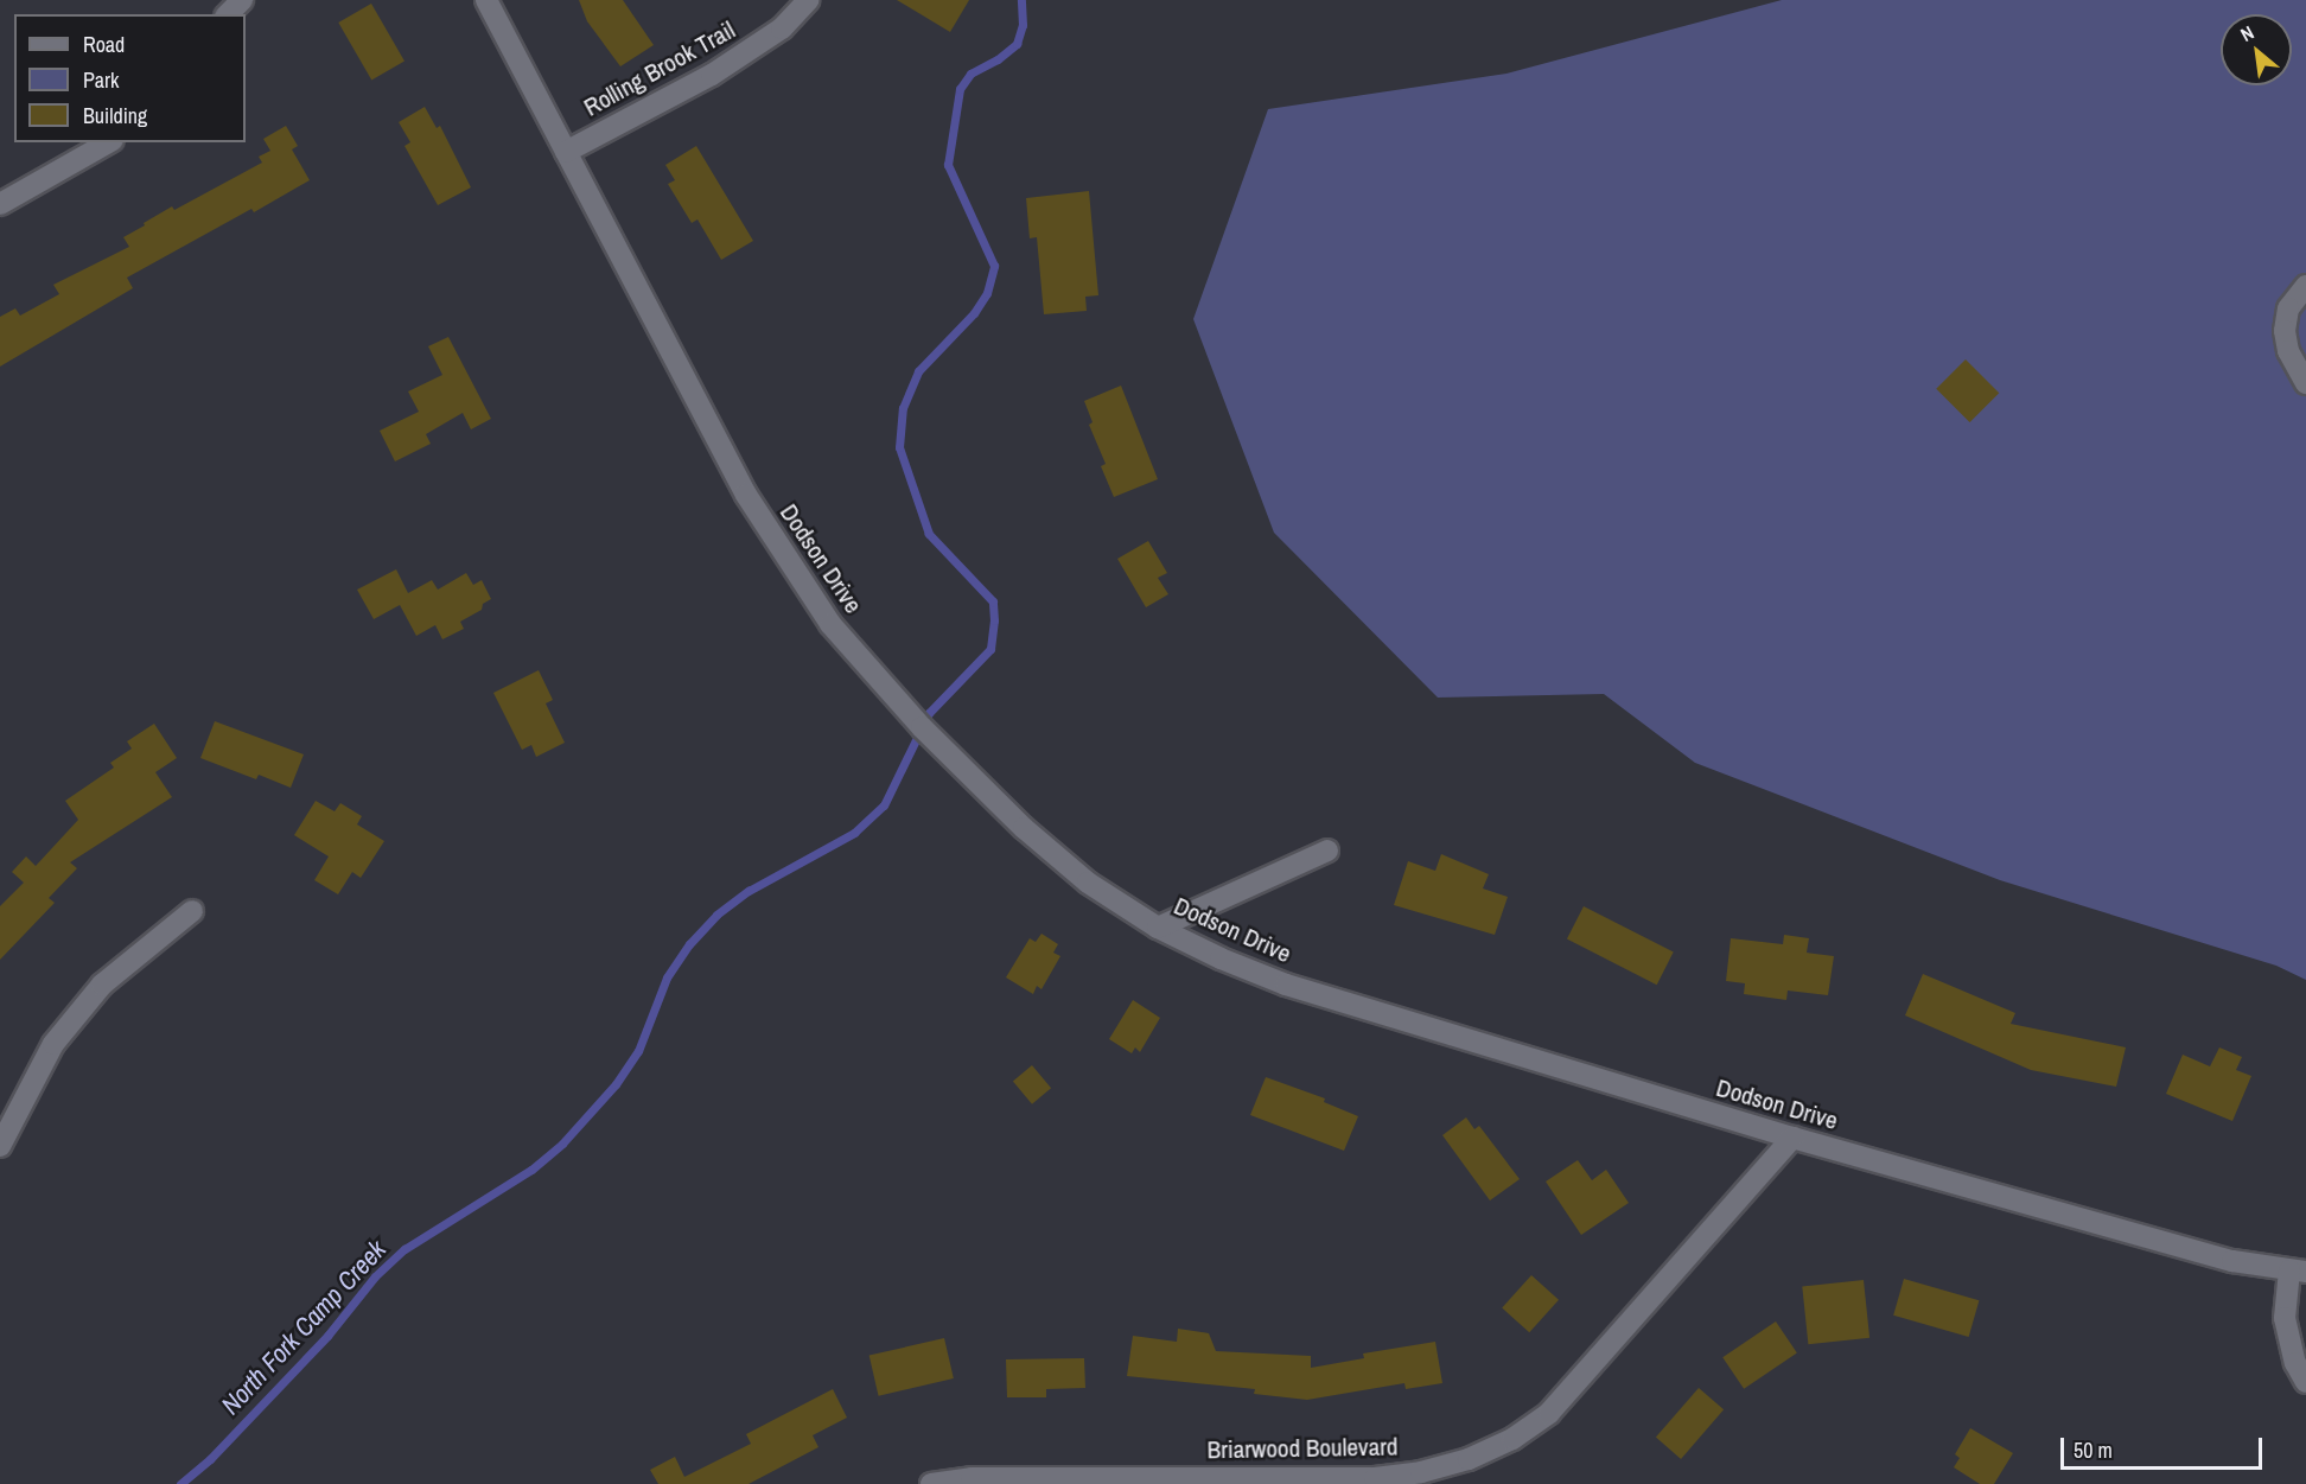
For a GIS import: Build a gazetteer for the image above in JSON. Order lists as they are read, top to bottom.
{
  "streets": {
    "street": ["Rolling Brook Trail", "Dodson Drive", "Briarwood Boulevard"]
  },
  "crossings": [
    ["Rolling Brook Trail", "Dodson Drive"],
    ["Dodson Drive", "Briarwood Boulevard"]
  ],
  "water": ["North Fork Camp Creek"],
  "legend": ["Road", "Park", "Building"],
  "scale_bar": "50 m",
  "north": "top left"
}
